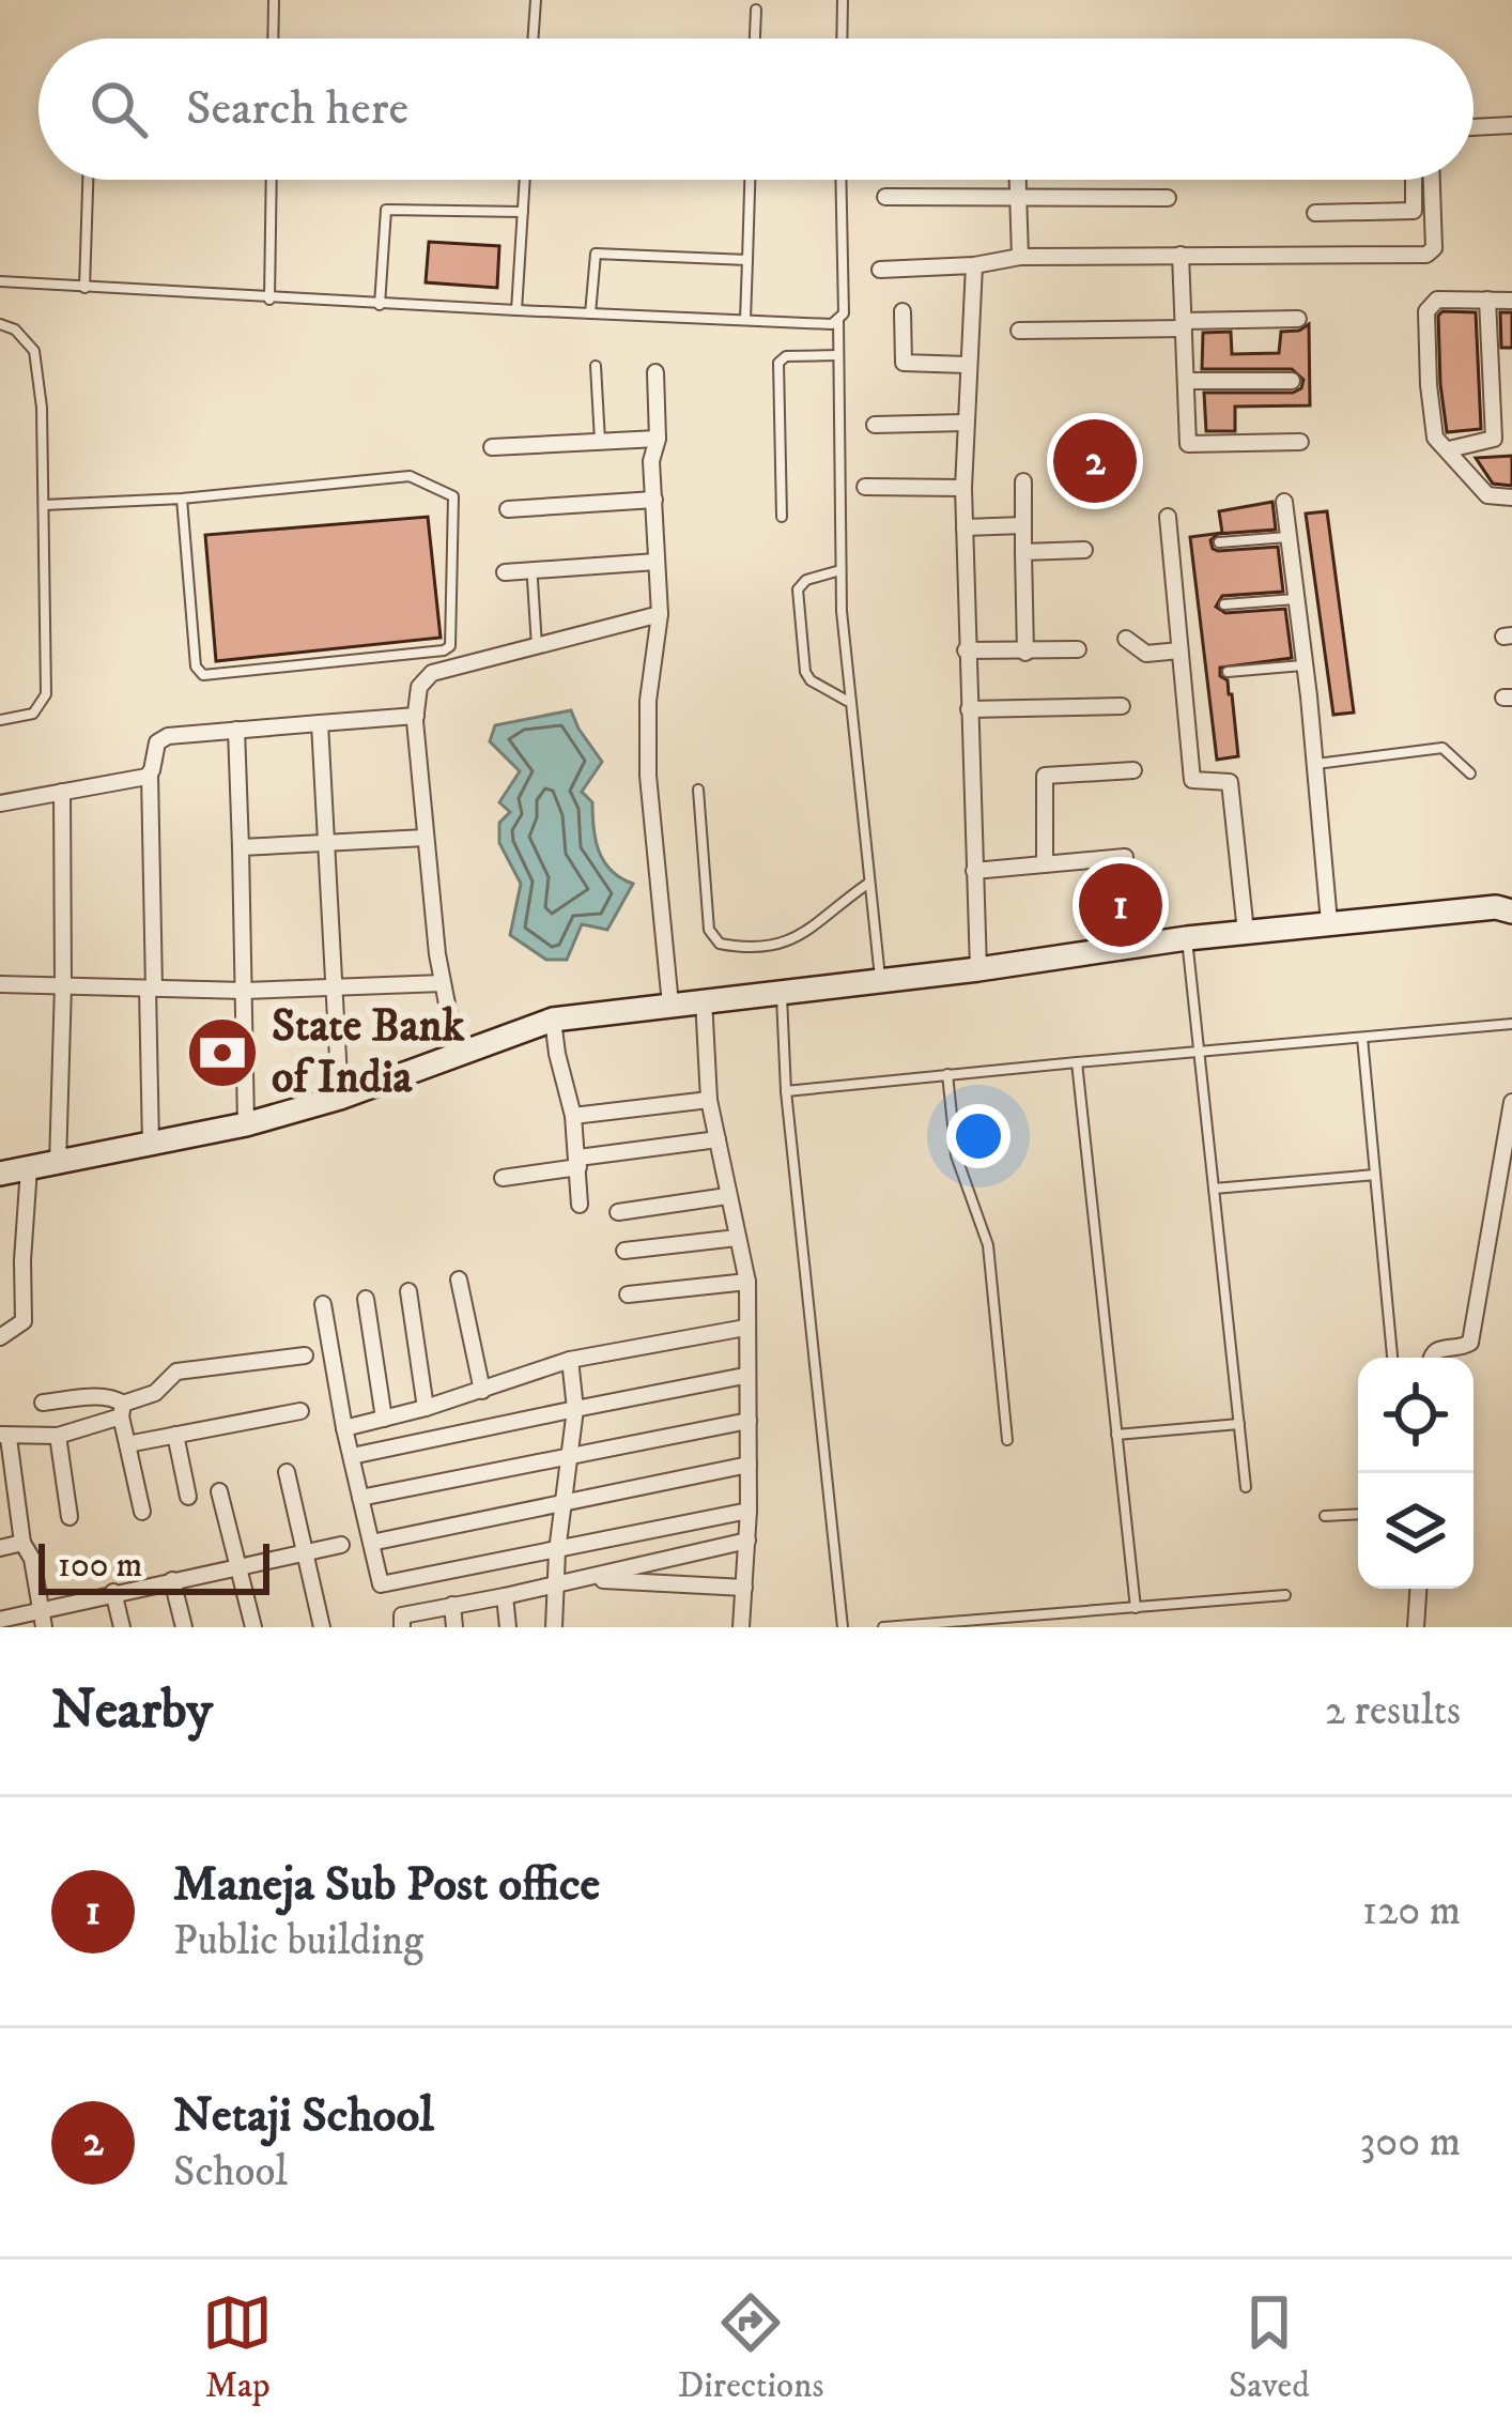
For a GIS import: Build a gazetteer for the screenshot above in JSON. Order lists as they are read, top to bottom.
{
  "places": {
    "bank": ["State Bank of India"]
  },
  "scale_bar": "100 m",
  "page": {
    "search": "Search here",
    "pins": ["2", "1"],
    "scale": "100 m",
    "heading": ["Nearby", "2 results"],
    "list": [
      {
        "mark": "1",
        "name": "Maneja Sub Post office",
        "note": "Public building",
        "value": "120 m"
      },
      {
        "mark": "2",
        "name": "Netaji School",
        "note": "School",
        "value": "300 m"
      }
    ],
    "nav": ["Map", "Directions", "Saved"]
  }
}
